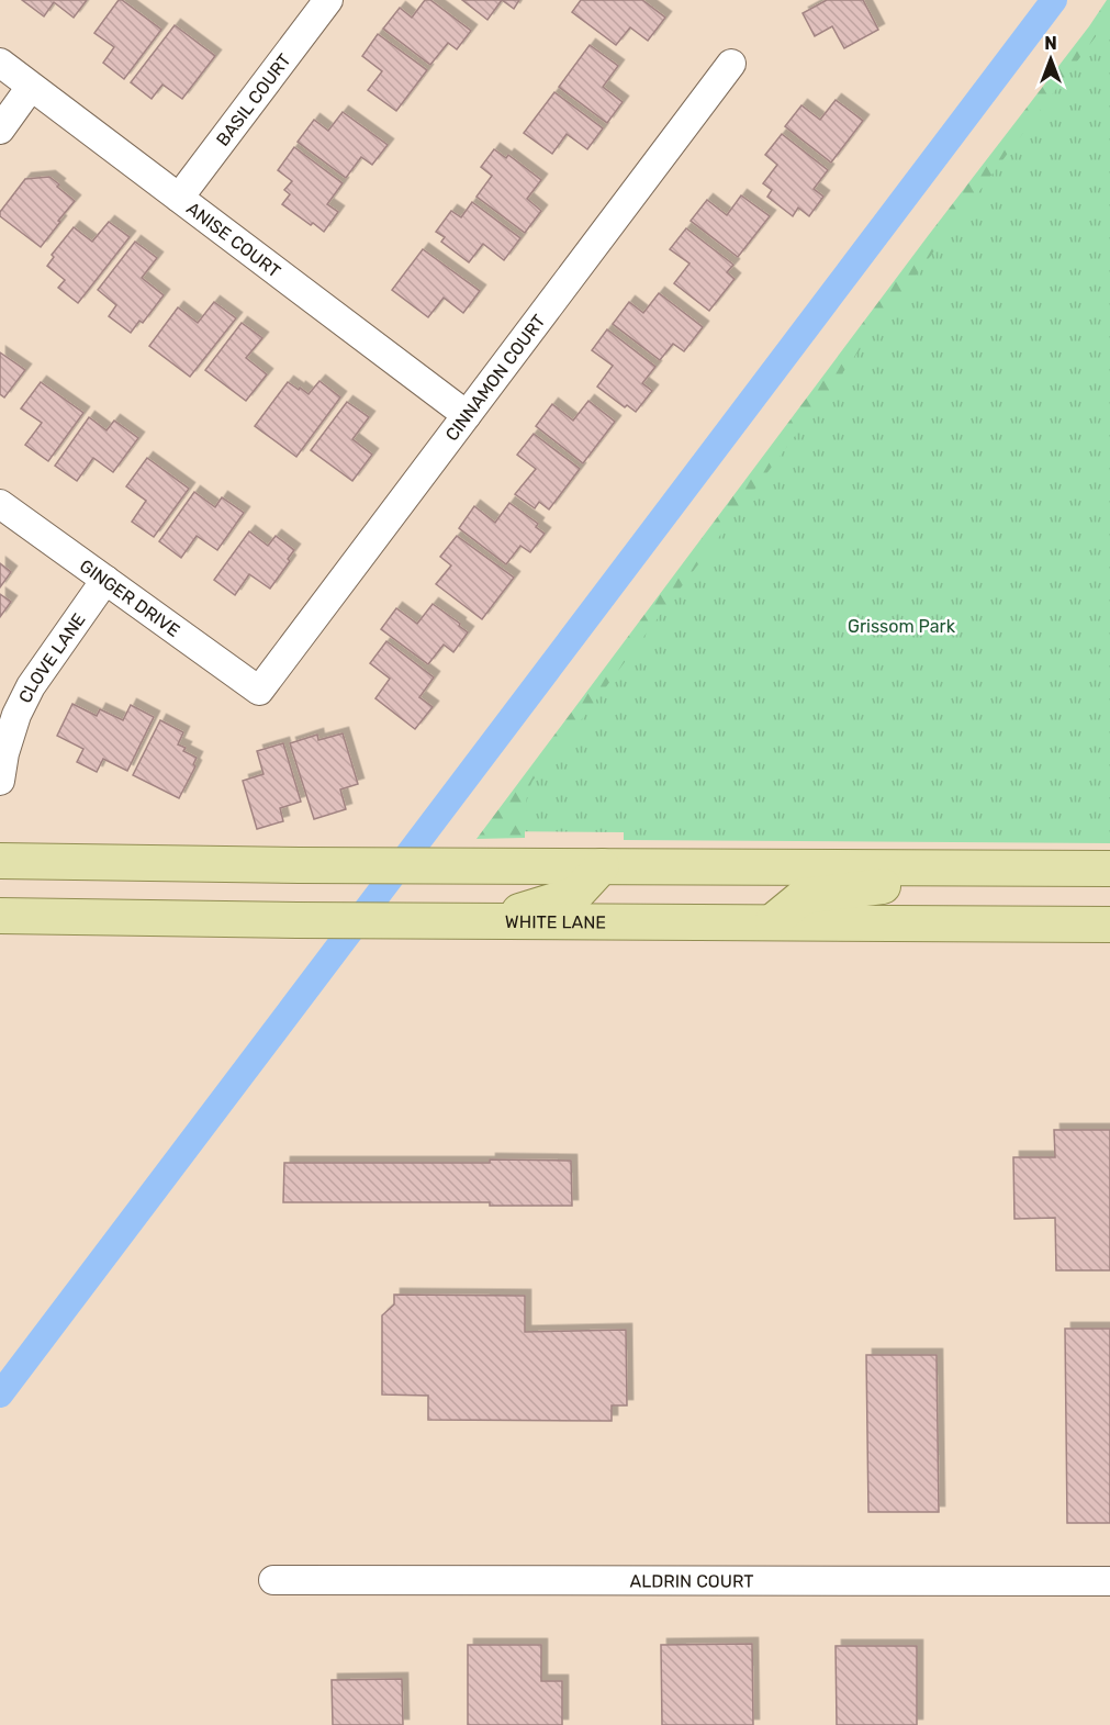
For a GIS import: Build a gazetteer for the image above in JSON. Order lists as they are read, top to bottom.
{
  "streets": {
    "main road": ["WHITE LANE"],
    "street": [
      "BASIL COURT",
      "ANISE COURT",
      "CINNAMON COURT",
      "GINGER DRIVE",
      "CLOVE LANE",
      "ALDRIN COURT"
    ]
  },
  "crossings": [
    ["BASIL COURT", "ANISE COURT"],
    ["ANISE COURT", "CINNAMON COURT"],
    ["CINNAMON COURT", "GINGER DRIVE"],
    ["GINGER DRIVE", "CLOVE LANE"]
  ],
  "parks": ["Grissom Park"],
  "north": "top"
}
